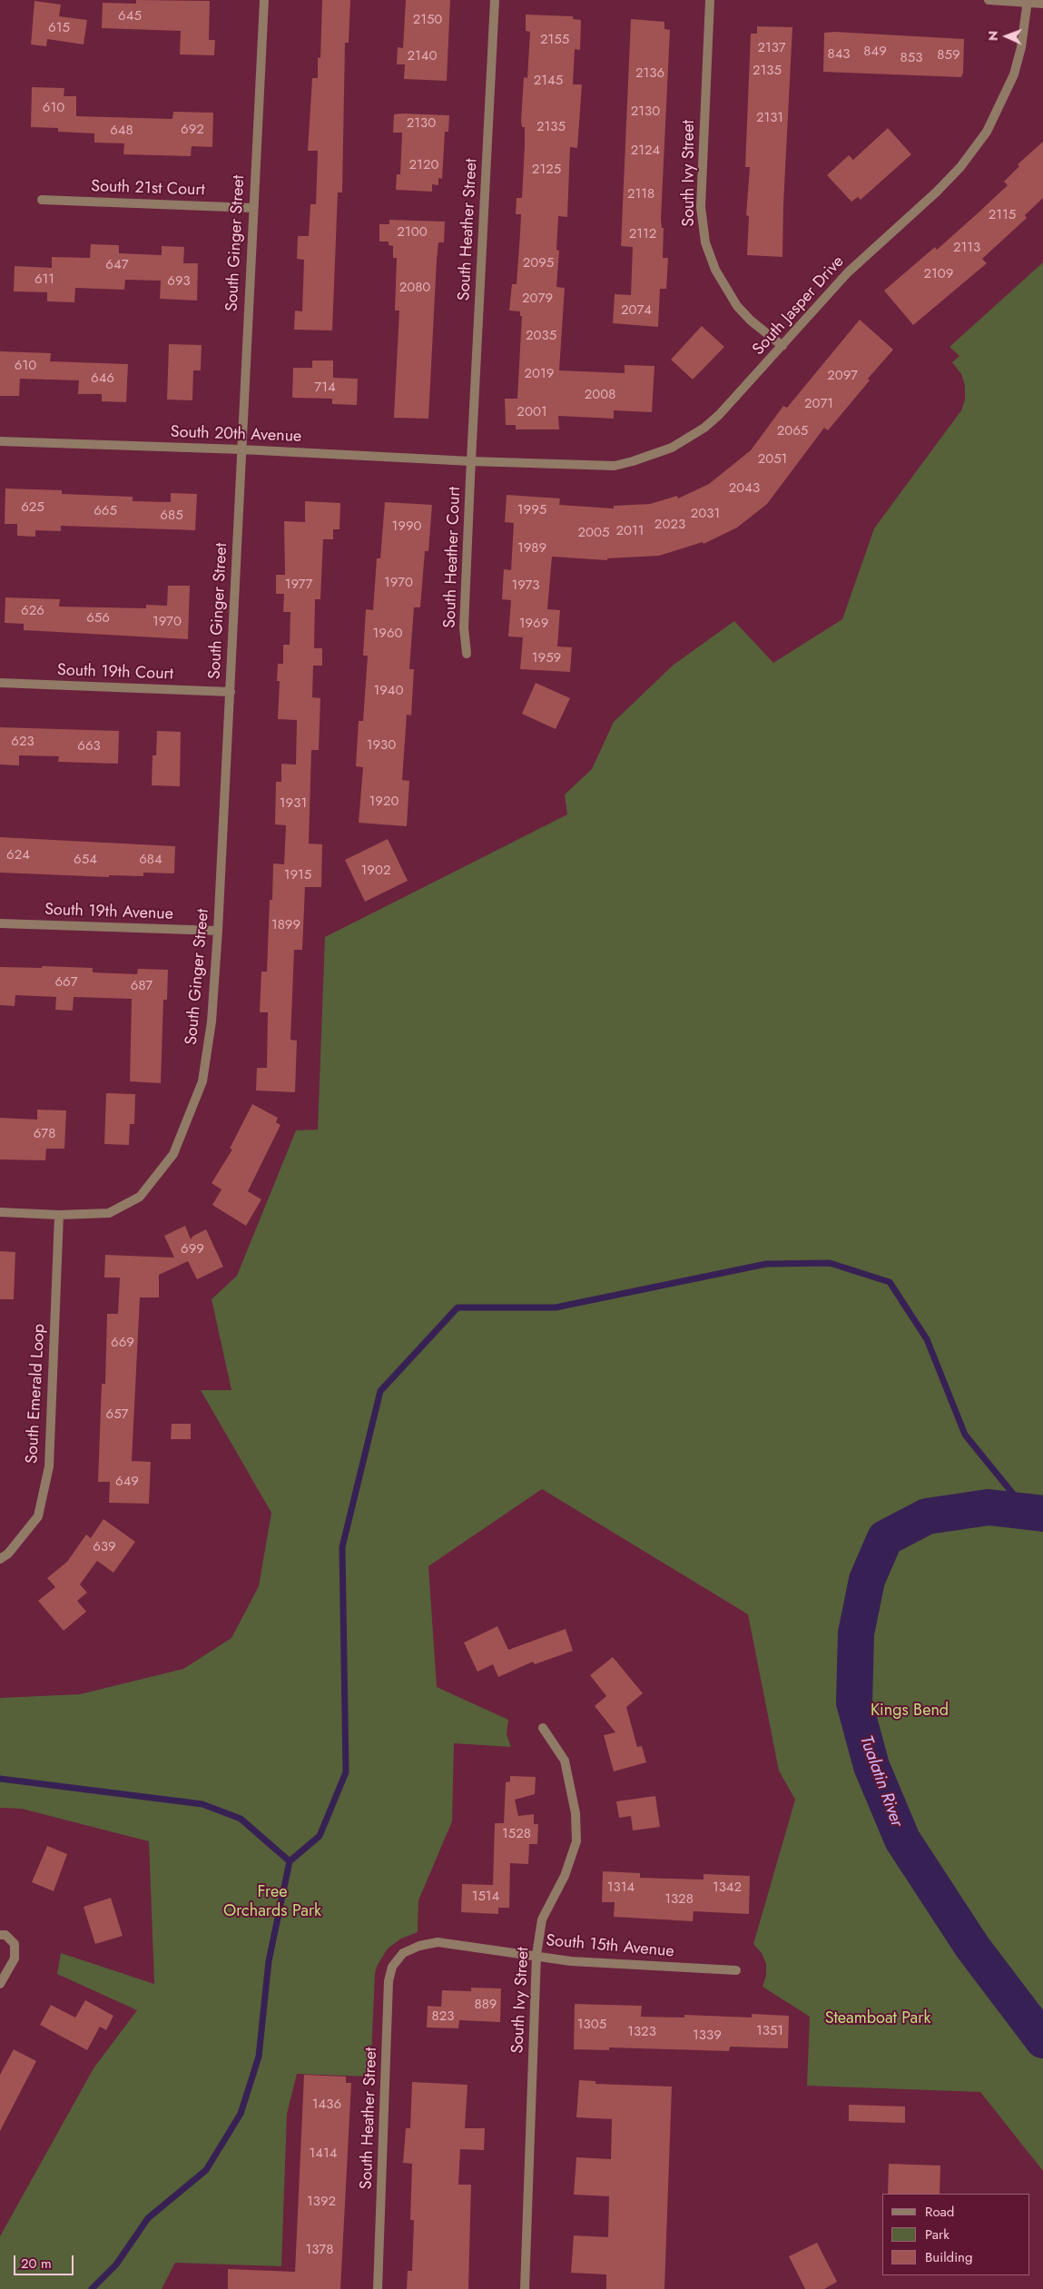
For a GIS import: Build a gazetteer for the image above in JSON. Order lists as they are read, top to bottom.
{
  "streets": {
    "street": [
      "South Ivy Street",
      "South 21st Court",
      "South Heather Street",
      "South Ginger Street",
      "South Jasper Drive",
      "South 20th Avenue",
      "South Heather Court",
      "South 19th Court",
      "South 19th Avenue",
      "South Emerald Loop",
      "South 15th Avenue"
    ]
  },
  "crossings": [
    ["South Ivy Street", "South Jasper Drive"],
    ["South Ivy Street", "South 15th Avenue"],
    ["South 21st Court", "South Ginger Street"],
    ["South Heather Street", "South Jasper Drive"],
    ["South Heather Street", "South 20th Avenue"],
    ["South Heather Street", "South Heather Court"],
    ["South Heather Street", "South 15th Avenue"],
    ["South Ginger Street", "South 20th Avenue"],
    ["South Ginger Street", "South 19th Court"],
    ["South Ginger Street", "South 19th Avenue"],
    ["South Ginger Street", "South Emerald Loop"],
    ["South Jasper Drive", "South 20th Avenue"],
    ["South Jasper Drive", "South Heather Court"],
    ["South 20th Avenue", "South Heather Court"]
  ],
  "water": ["Tualatin River"],
  "parks": ["Kings Bend", "Free Orchards Park", "Steamboat Park"],
  "house_numbers": [
    "645",
    "2150",
    "615",
    "2155",
    "2137",
    "849",
    "843",
    "859",
    "2140",
    "853",
    "2135",
    "2136",
    "2145",
    "610",
    "2130",
    "2131",
    "2130",
    "2135",
    "692",
    "648",
    "2124",
    "2120",
    "2125",
    "2118",
    "2115",
    "2100",
    "2112",
    "2113",
    "2095",
    "647",
    "2109",
    "611",
    "693",
    "2080",
    "2079",
    "2074",
    "2035",
    "610",
    "2019",
    "2097",
    "646",
    "714",
    "2008",
    "2071",
    "2001",
    "2065",
    "2051",
    "2043",
    "625",
    "1995",
    "665",
    "2031",
    "685",
    "2023",
    "1990",
    "2011",
    "2005",
    "1989",
    "1970",
    "1977",
    "1973",
    "626",
    "656",
    "1970",
    "1969",
    "1960",
    "1959",
    "1940",
    "623",
    "1930",
    "663",
    "1920",
    "1931",
    "624",
    "654",
    "684",
    "1902",
    "1915",
    "1899",
    "667",
    "687",
    "678",
    "699",
    "669",
    "657",
    "649",
    "639",
    "1528",
    "1314",
    "1342",
    "1514",
    "1328",
    "889",
    "823",
    "1305",
    "1351",
    "1323",
    "1339",
    "1436",
    "1414",
    "1392",
    "1378"
  ],
  "legend": ["Road", "Park", "Building"],
  "scale_bar": "20 m",
  "north": "left"
}
